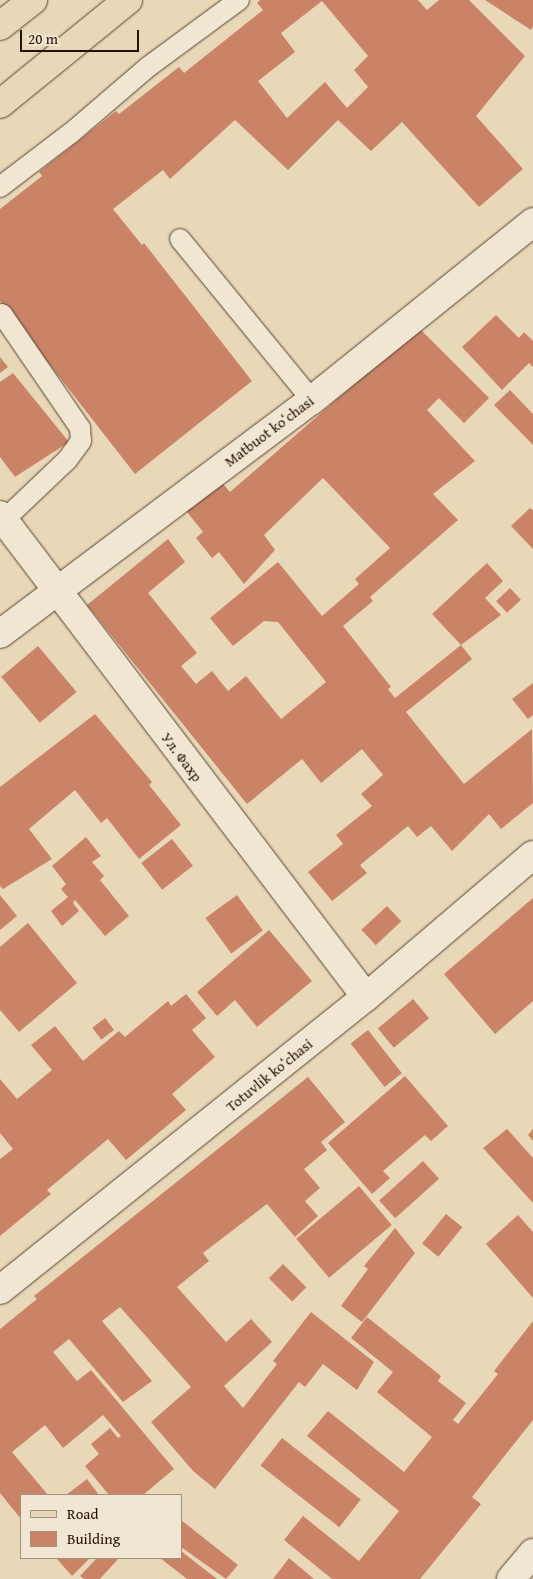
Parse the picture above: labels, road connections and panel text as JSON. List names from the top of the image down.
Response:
{
  "streets": {
    "street": ["Matbuot koʻchasi", "Ул. Фахр", "Totuvlik koʻchasi"]
  },
  "crossings": [
    ["Matbuot koʻchasi", "Ул. Фахр"],
    ["Ул. Фахр", "Totuvlik koʻchasi"]
  ],
  "legend": ["Road", "Building"],
  "scale_bar": "20 m"
}
